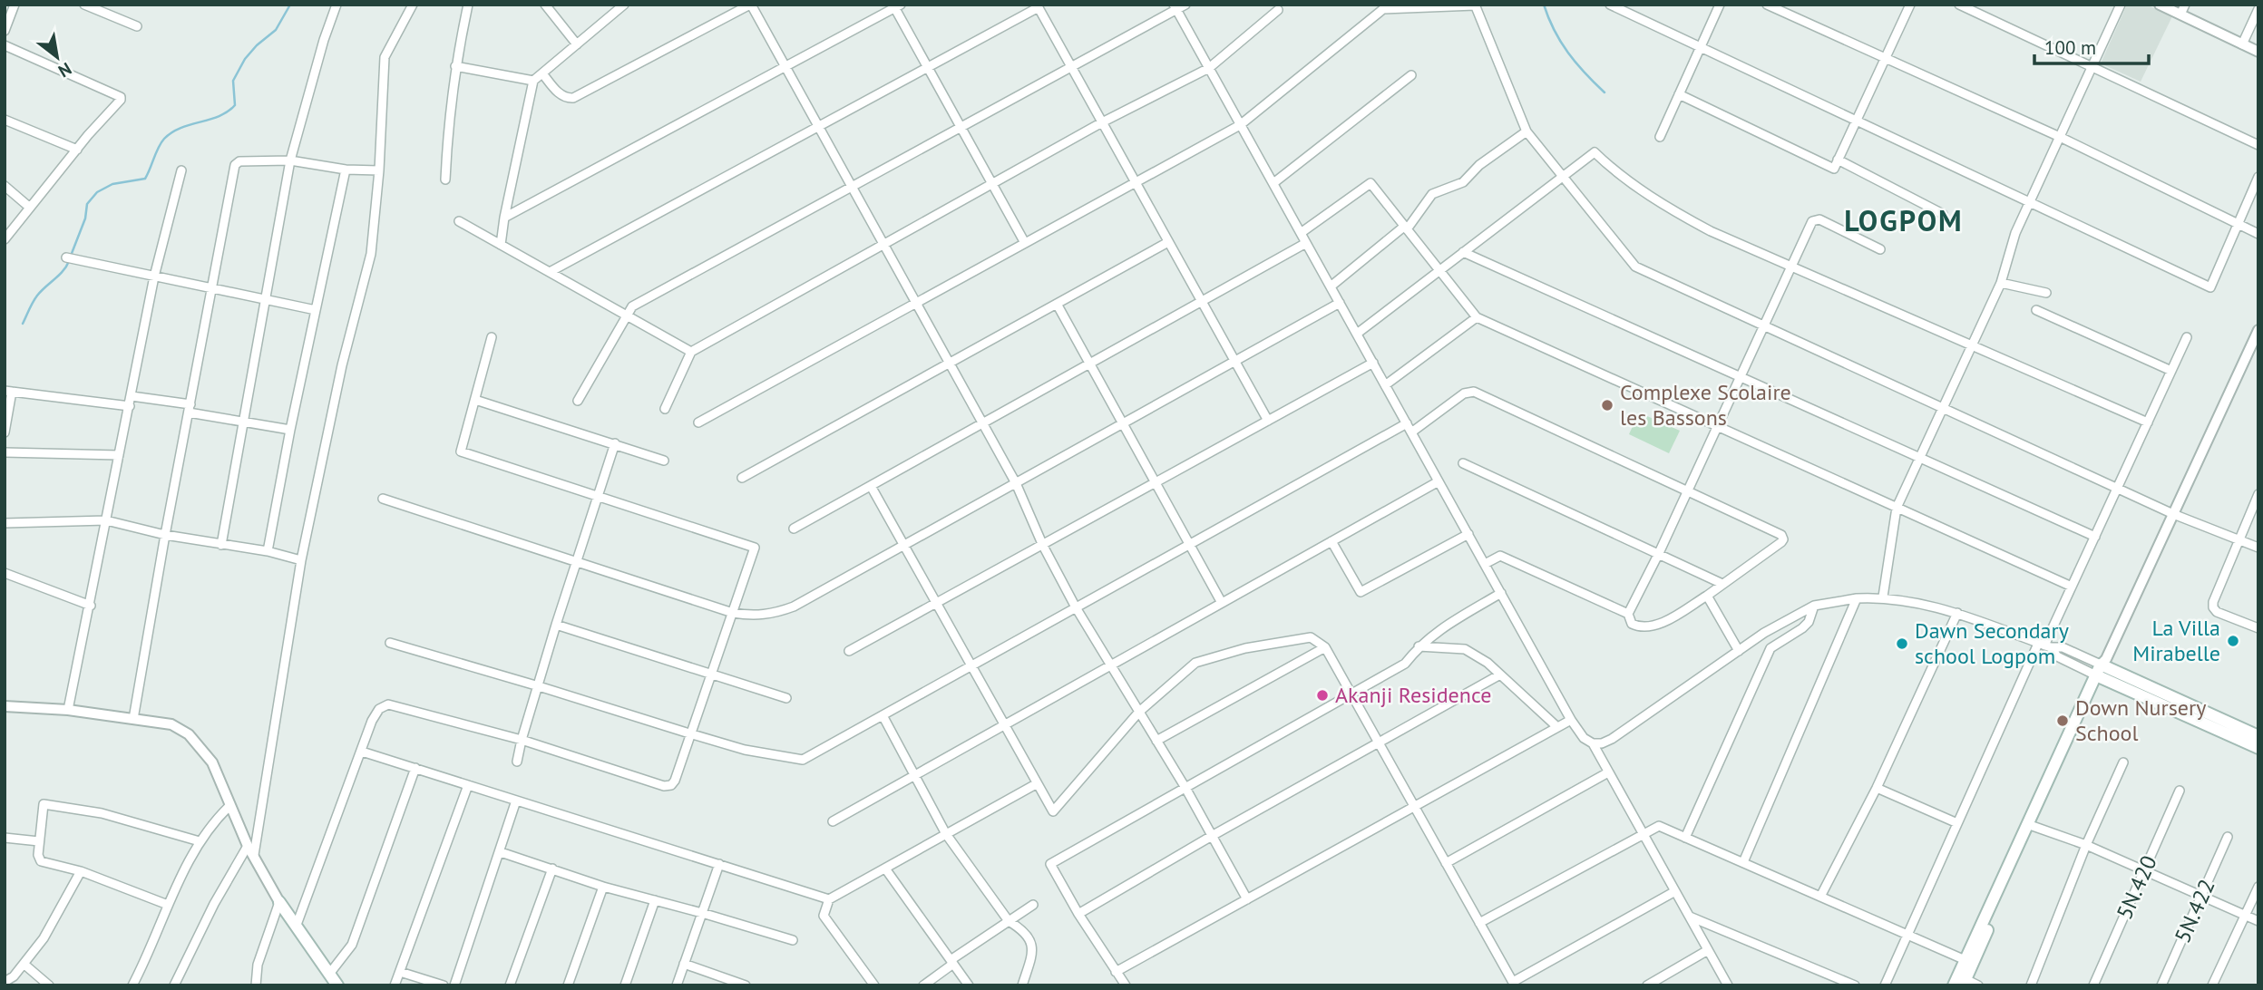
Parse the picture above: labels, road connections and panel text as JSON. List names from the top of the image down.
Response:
{
  "streets": {
    "street": ["5N.420", "5N.422"]
  },
  "districts": ["LOGPOM"],
  "places": [
    "Complexe Scolaire les Bassons",
    "La Villa Mirabelle",
    "Dawn Secondary school Logpom",
    "Akanji Residence",
    "Down Nursery School"
  ],
  "scale_bar": "100 m",
  "north": "bottom right"
}
